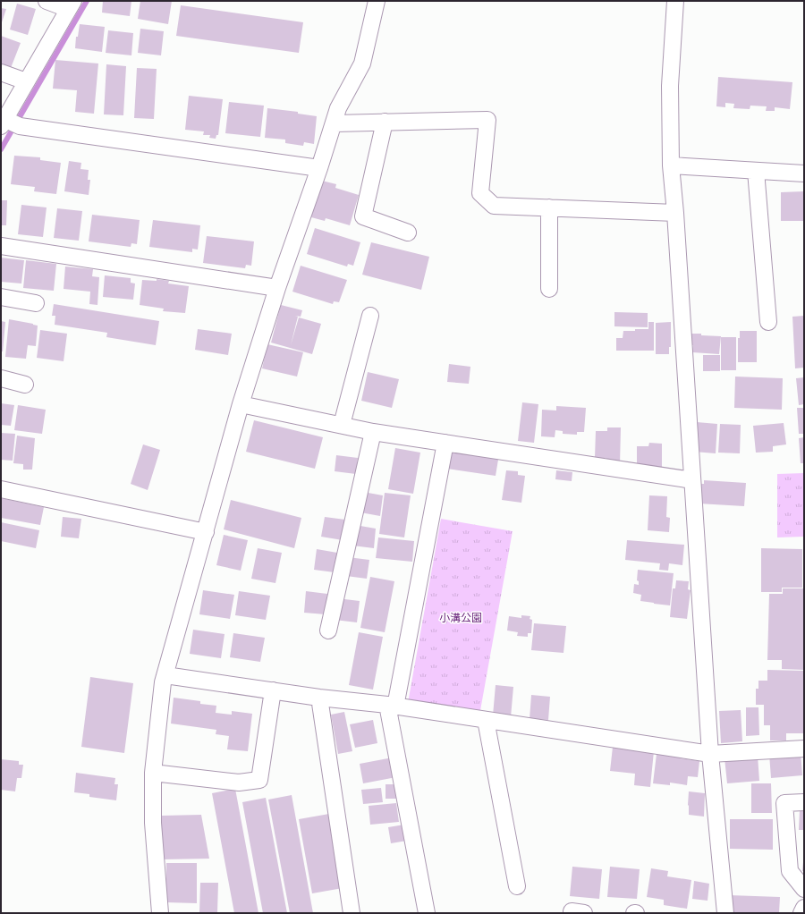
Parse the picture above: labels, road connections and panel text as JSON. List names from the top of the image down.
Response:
{
  "parks": ["小溝公園"]
}
